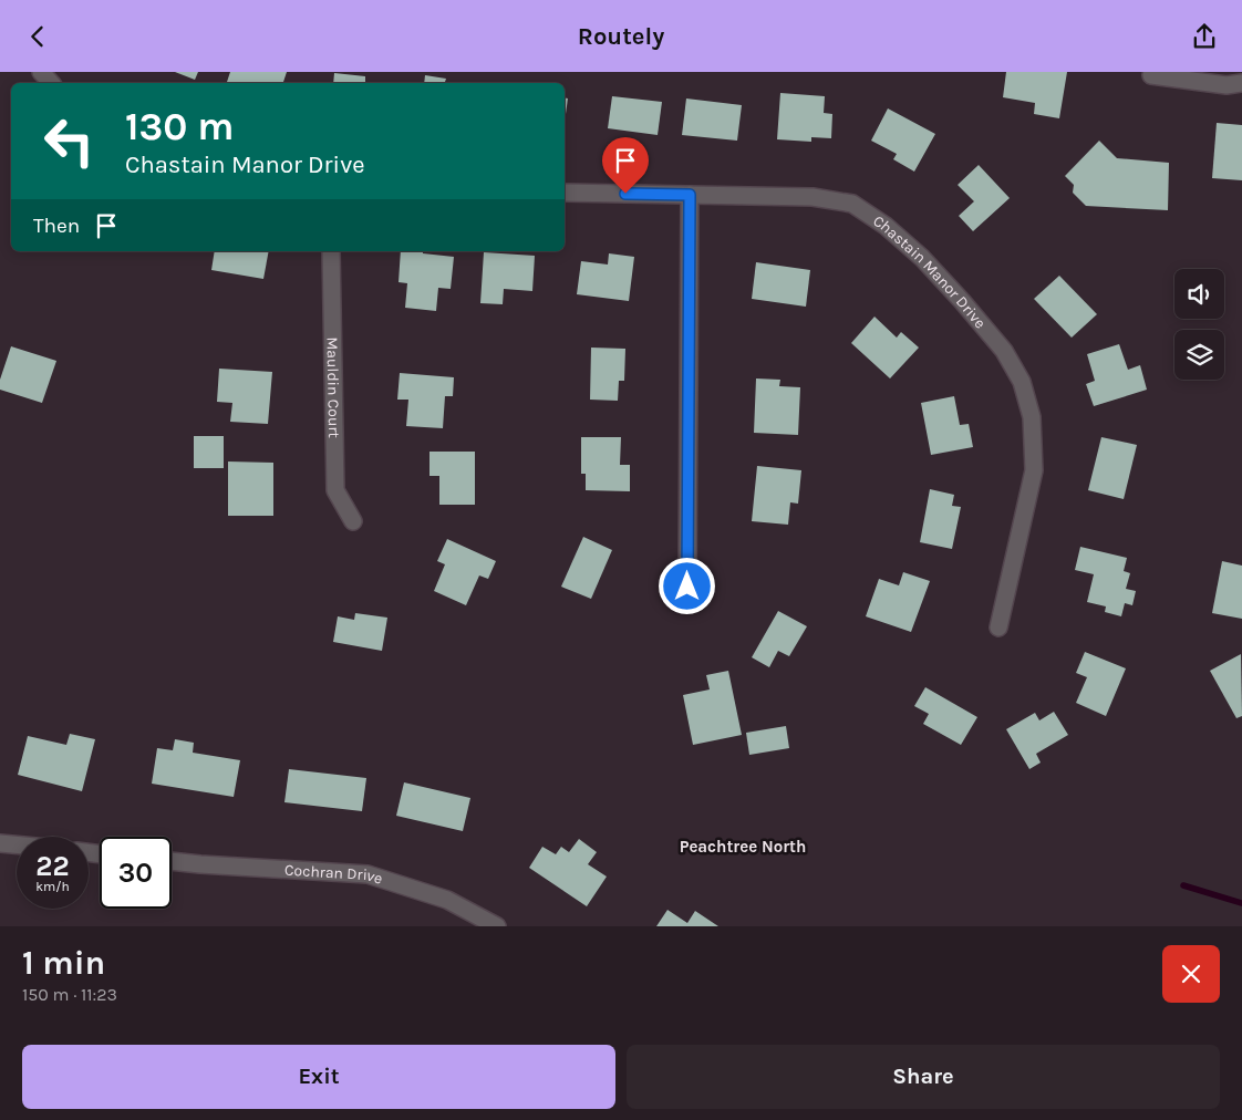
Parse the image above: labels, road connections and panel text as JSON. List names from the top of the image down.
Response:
{
  "streets": {
    "street": ["Chastain Manor Drive", "Mauldin Court", "Cochran Drive"]
  },
  "districts": ["Peachtree North"],
  "page": {
    "header": "Routely",
    "turn": ["130 m", "Chastain Manor Drive"],
    "then": "Then",
    "speed": "22 km/h",
    "limit": "30",
    "heading": ["1 min", "150 m · 11:23"],
    "buttons": ["Exit", "Share"]
  }
}
